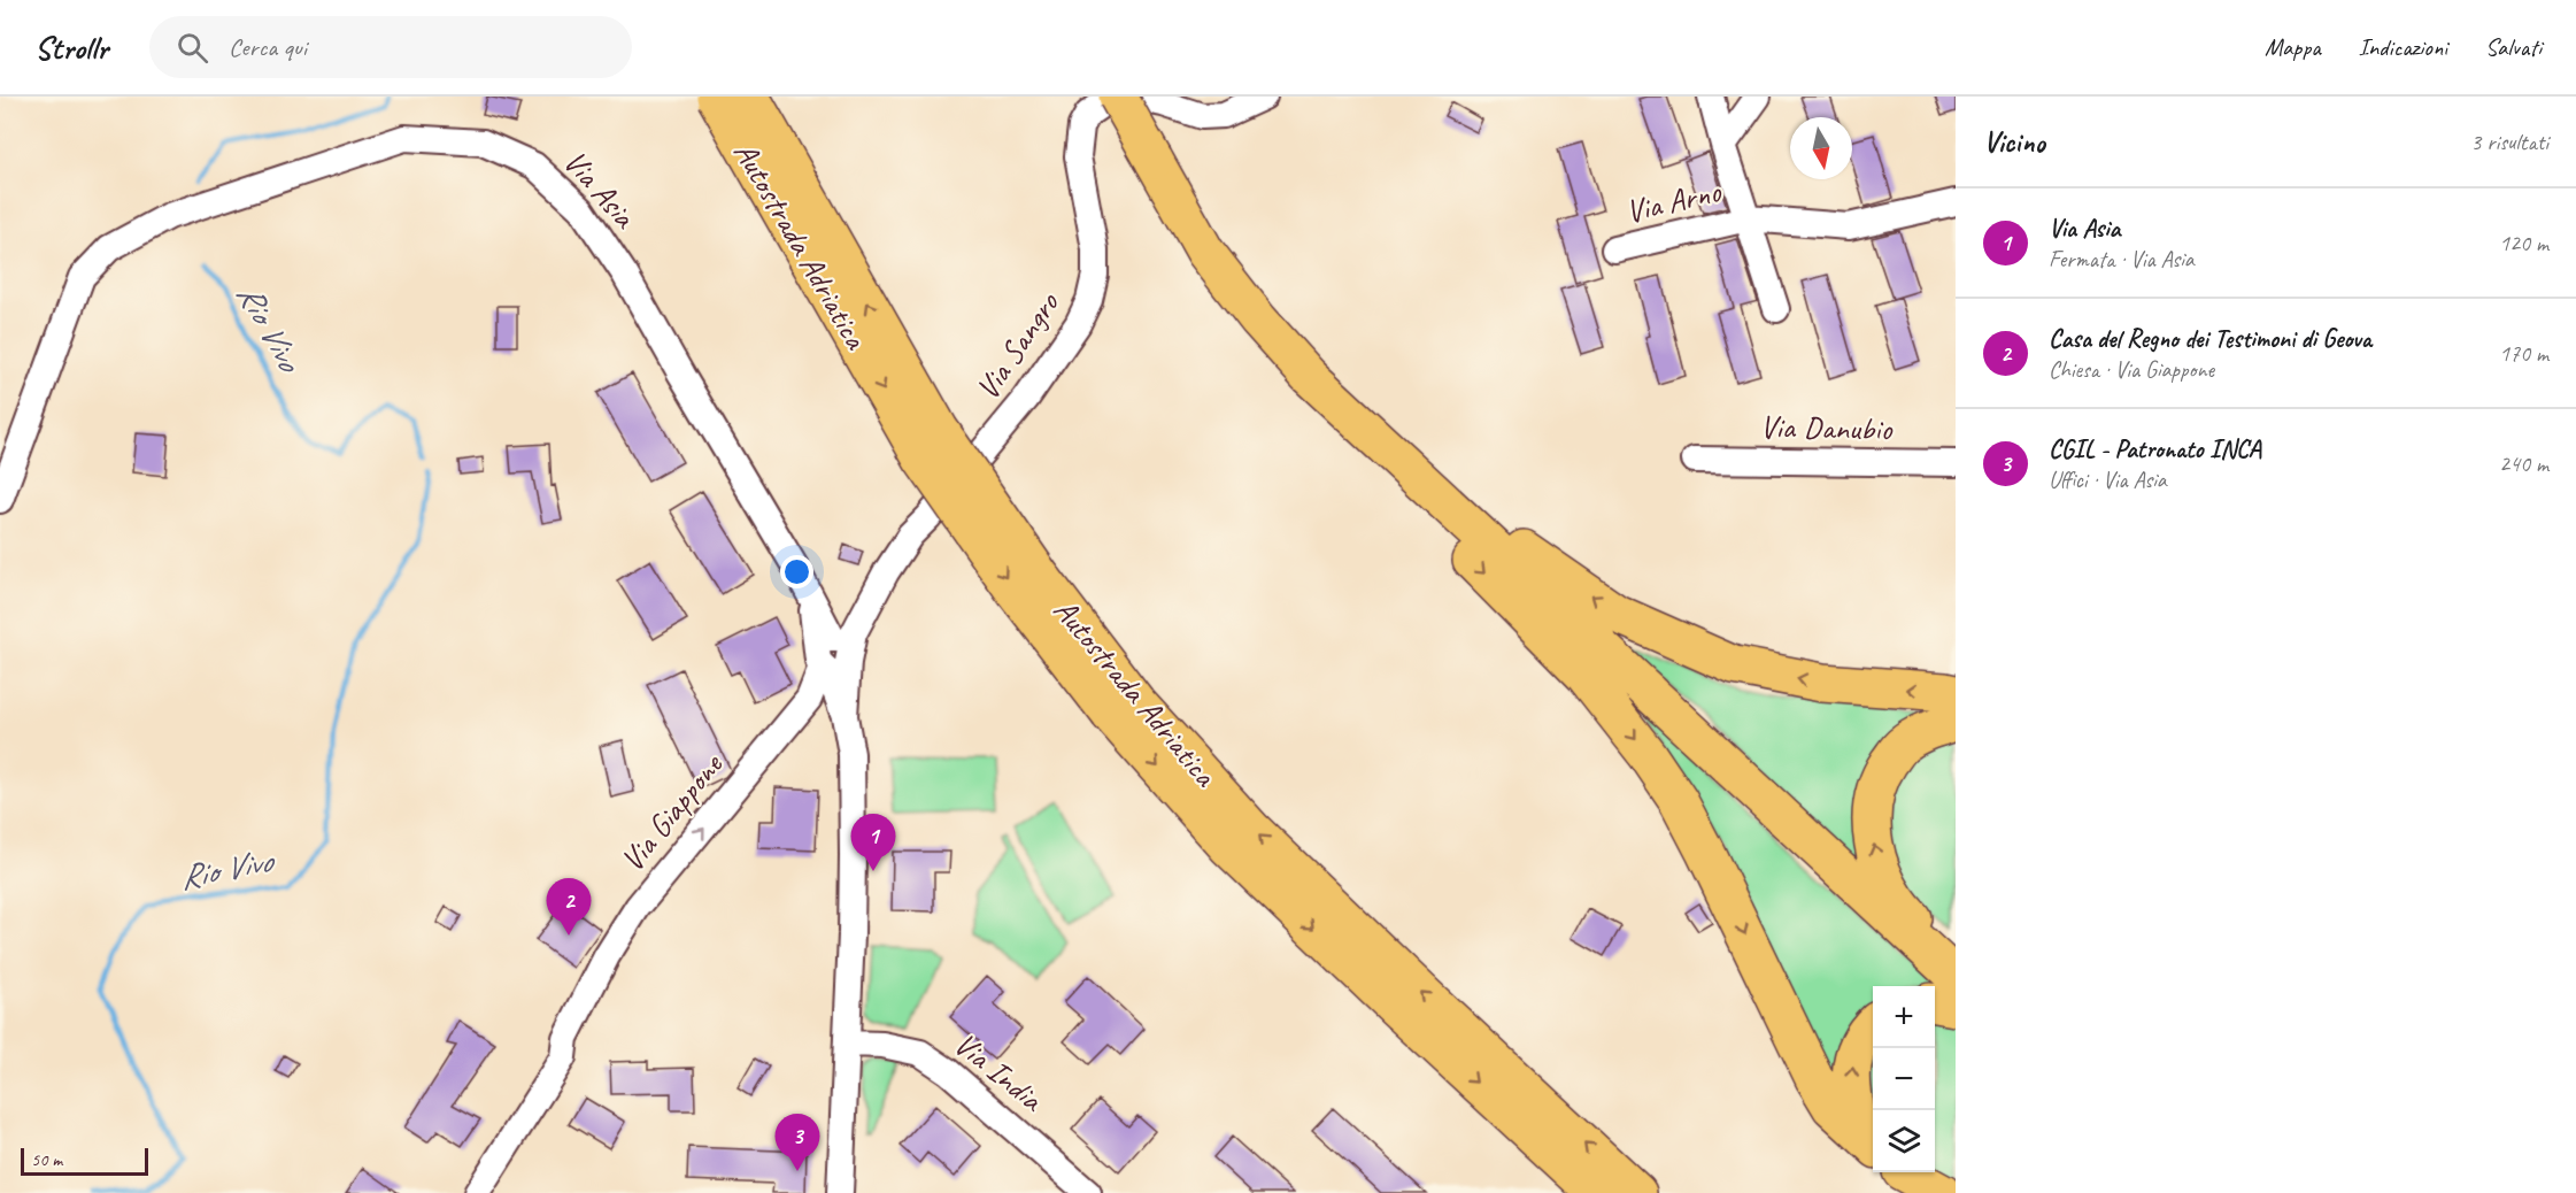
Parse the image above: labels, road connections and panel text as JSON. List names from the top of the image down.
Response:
{
  "streets": {
    "highway": ["Autostrada Adriatica"],
    "street": [
      "Via Asia",
      "Via Arno",
      "Via Sangro",
      "Via Danubio",
      "Via Giappone",
      "Via India"
    ]
  },
  "crossings": [
    ["Via Asia", "Via Sangro"],
    ["Via Asia", "Via Giappone"],
    ["Via Asia", "Via India"],
    ["Via Sangro", "Via Giappone"]
  ],
  "one_way": ["Via Giappone"],
  "water": ["Rio Vivo"],
  "scale_bar": "50 m",
  "north": "bottom",
  "page": {
    "header": "Strollr",
    "search": "Cerca qui",
    "nav": ["Mappa", "Indicazioni", "Salvati"],
    "heading": ["Vicino", "3 risultati"],
    "list": [
      {
        "mark": "1",
        "name": "Via Asia",
        "note": "Fermata · Via Asia",
        "value": "120 m"
      },
      {
        "mark": "2",
        "name": "Casa del Regno dei Testimoni di Geova",
        "note": "Chiesa · Via Giappone",
        "value": "170 m"
      },
      {
        "mark": "3",
        "name": "CGIL - Patronato INCA",
        "note": "Uffici · Via Asia",
        "value": "240 m"
      }
    ],
    "pins": ["1", "2", "3"],
    "map_buttons": ["+", "−"],
    "scale": "50 m"
  }
}
